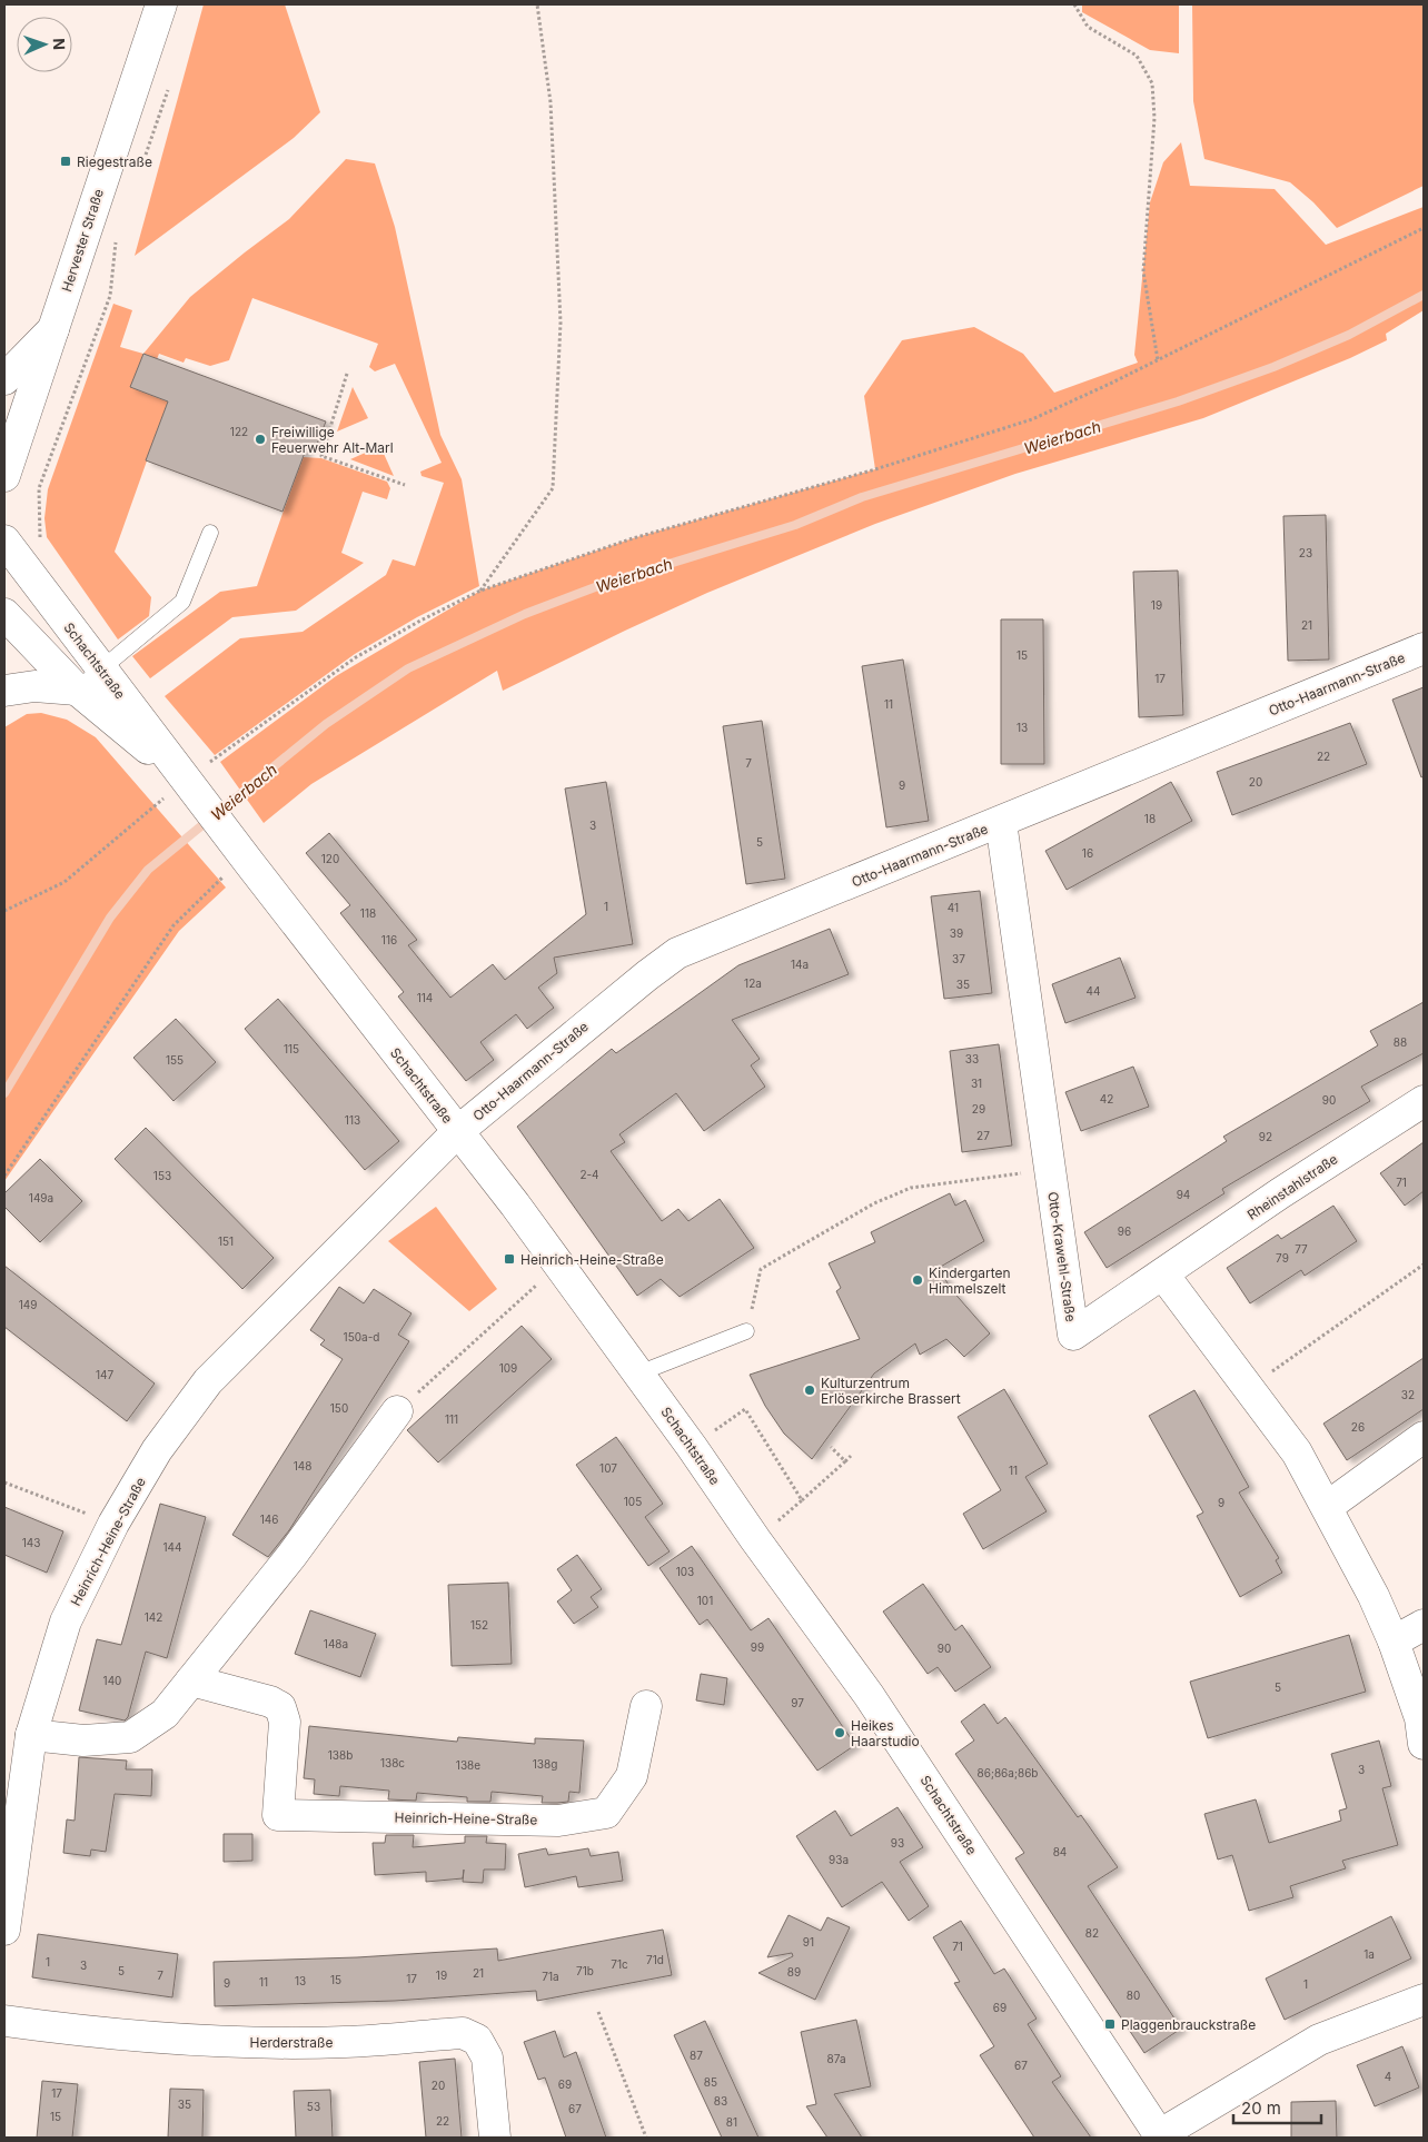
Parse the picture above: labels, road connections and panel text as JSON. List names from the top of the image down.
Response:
{
  "streets": {
    "street": [
      "Hervester Straße",
      "Schachtstraße",
      "Otto-Haarmann-Straße",
      "Rheinstahlstraße",
      "Otto-Krawehl-Straße",
      "Heinrich-Heine-Straße",
      "Herderstraße"
    ]
  },
  "crossings": [
    ["Schachtstraße", "Otto-Haarmann-Straße"],
    ["Schachtstraße", "Heinrich-Heine-Straße"],
    ["Otto-Haarmann-Straße", "Otto-Krawehl-Straße"],
    ["Otto-Haarmann-Straße", "Heinrich-Heine-Straße"],
    ["Rheinstahlstraße", "Otto-Krawehl-Straße"]
  ],
  "water": ["Weierbach"],
  "places": {
    "transit": ["Riegestraße", "Heinrich-Heine-Straße", "Plaggenbrauckstraße"],
    "other": [
      "Freiwillige Feuerwehr Alt-Marl",
      "Kindergarten Himmelszelt",
      "Kulturzentrum Erlöserkirche Brassert",
      "Heikes Haarstudio"
    ]
  },
  "house_numbers": [
    "122",
    "23",
    "19",
    "21",
    "15",
    "17",
    "11",
    "13",
    "22",
    "7",
    "20",
    "9",
    "18",
    "3",
    "5",
    "16",
    "120",
    "1",
    "41",
    "118",
    "39",
    "116",
    "37",
    "14a",
    "12a",
    "35",
    "44",
    "114",
    "88",
    "115",
    "33",
    "155",
    "31",
    "42",
    "90",
    "29",
    "113",
    "27",
    "92",
    "2-4",
    "153",
    "71",
    "94",
    "149a",
    "96",
    "151",
    "77",
    "79",
    "149",
    "150a-d",
    "109",
    "147",
    "32",
    "150",
    "111",
    "26",
    "148",
    "107",
    "11",
    "105",
    "9",
    "146",
    "143",
    "144",
    "103",
    "101",
    "142",
    "152",
    "148a",
    "99",
    "90",
    "140",
    "5",
    "97",
    "138b",
    "138c",
    "138g",
    "138e",
    "3",
    "86;86a;86b",
    "93",
    "84",
    "93a",
    "82",
    "91",
    "71",
    "1a",
    "71d",
    "1",
    "71c",
    "3",
    "5",
    "71b",
    "89",
    "21",
    "7",
    "19",
    "71a",
    "17",
    "15",
    "13",
    "11",
    "9",
    "1",
    "80",
    "69",
    "87",
    "87a",
    "67",
    "4",
    "85",
    "69",
    "20",
    "17",
    "83",
    "35",
    "53",
    "67",
    "15",
    "22",
    "81"
  ],
  "scale_bar": "20 m",
  "north": "right"
}
